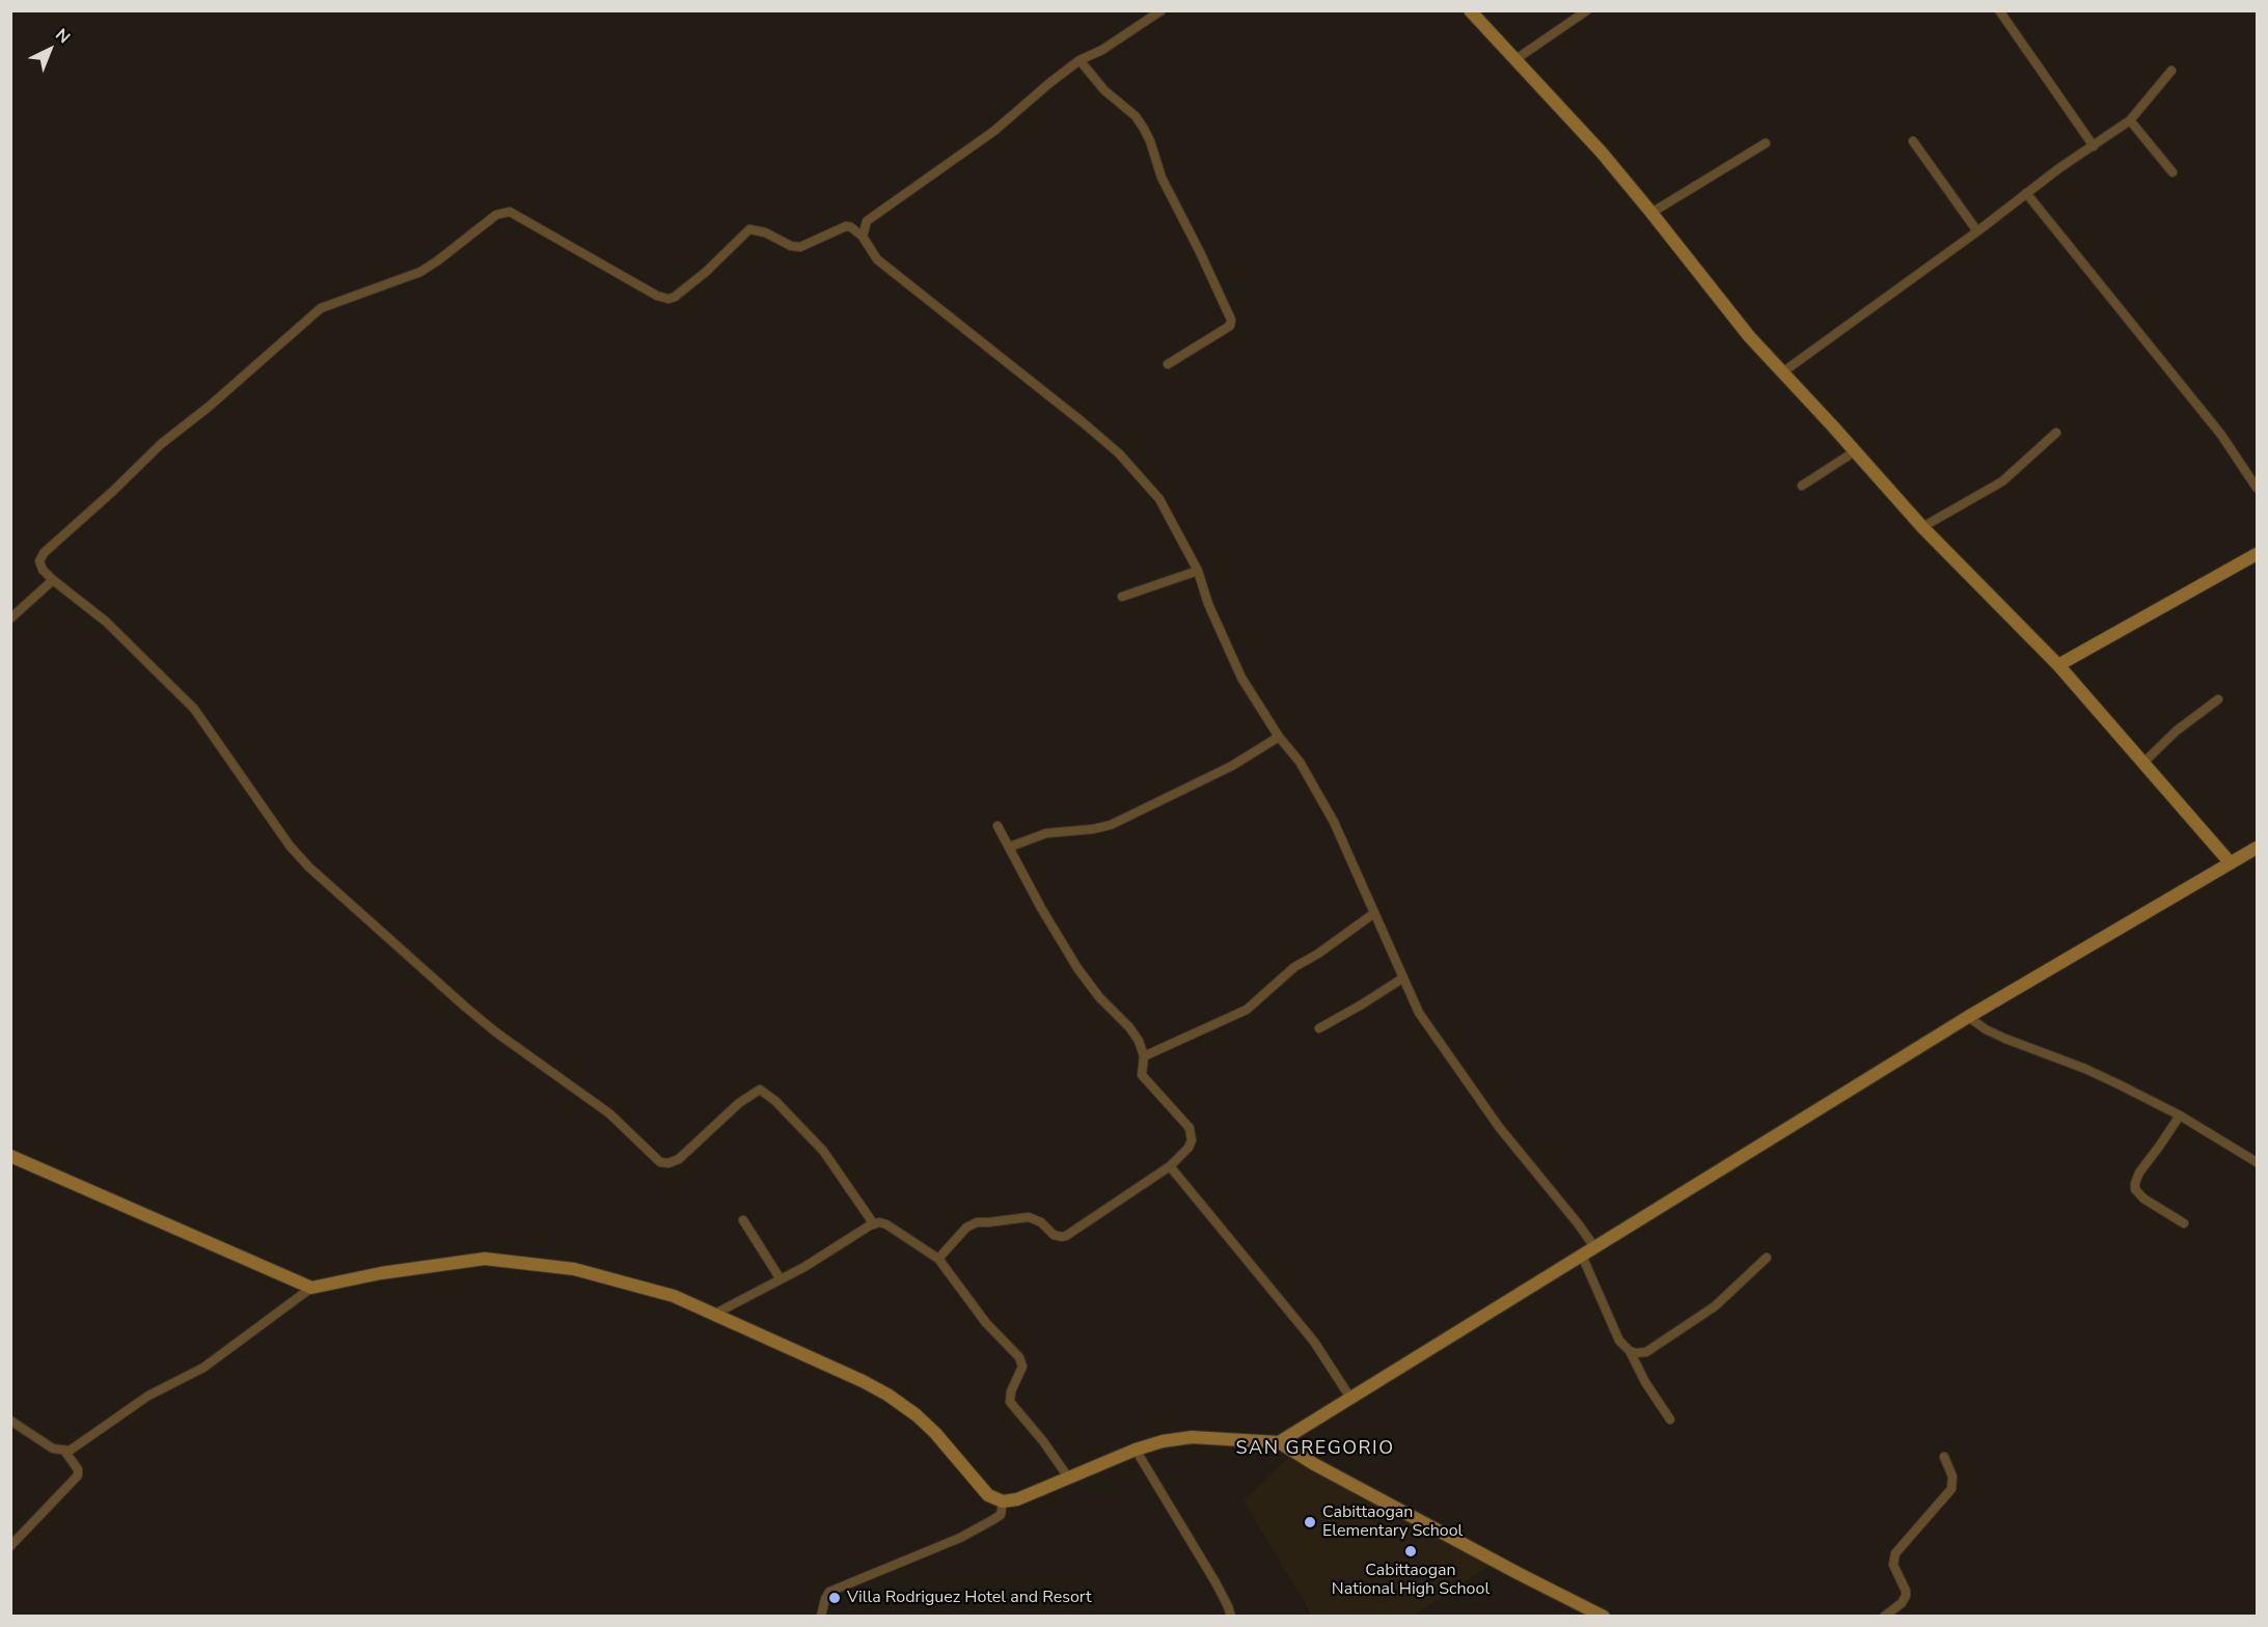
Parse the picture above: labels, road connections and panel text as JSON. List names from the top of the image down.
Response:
{
  "districts": ["SAN GREGORIO"],
  "places": ["Cabittaogan Elementary School", "Cabittaogan National High School", "Villa Rodriguez Hotel and Resort"],
  "north": "top right"
}
